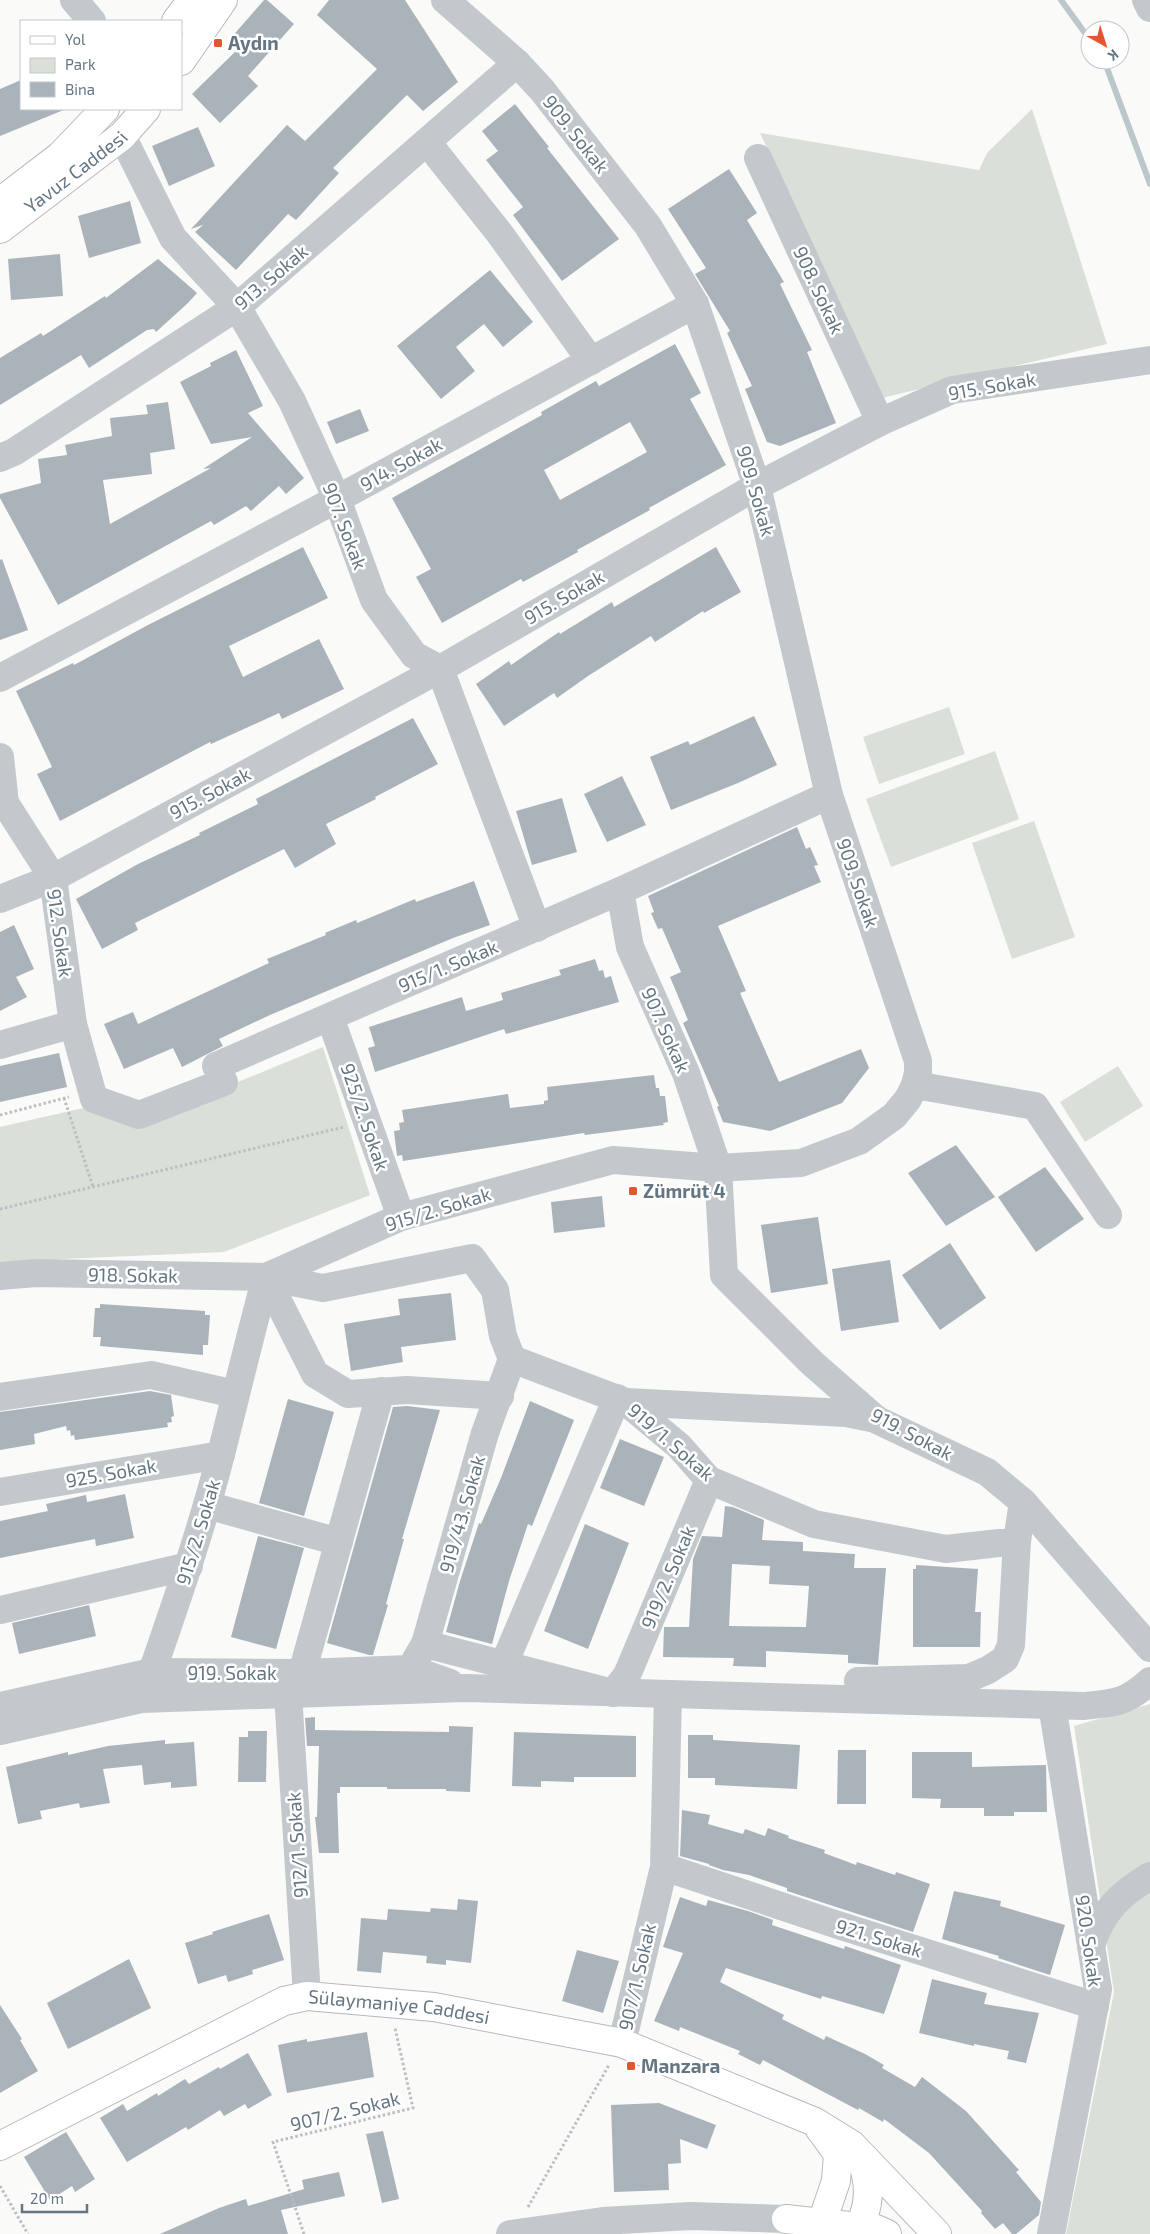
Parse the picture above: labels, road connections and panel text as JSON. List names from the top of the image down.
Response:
{
  "streets": {
    "main road": ["Yavuz Caddesi", "Sülaymaniye Caddesi"],
    "street": [
      "909. Sokak",
      "913. Sokak",
      "908. Sokak",
      "915. Sokak",
      "914. Sokak",
      "907. Sokak",
      "912. Sokak",
      "915/1. Sokak",
      "925/2. Sokak",
      "915/2. Sokak",
      "918. Sokak",
      "919. Sokak",
      "919/1. Sokak",
      "925. Sokak",
      "919/43. Sokak",
      "919/2. Sokak",
      "912/1. Sokak",
      "921. Sokak",
      "920. Sokak",
      "907/1. Sokak"
    ],
    "path": ["907/2. Sokak"]
  },
  "crossings": [
    ["909. Sokak", "913. Sokak"],
    ["909. Sokak", "915. Sokak"],
    ["909. Sokak", "914. Sokak"],
    ["909. Sokak", "915/1. Sokak"],
    ["909. Sokak", "915/2. Sokak"],
    ["Yavuz Caddesi", "907. Sokak"],
    ["913. Sokak", "907. Sokak"],
    ["908. Sokak", "915. Sokak"],
    ["915. Sokak", "907. Sokak"],
    ["915. Sokak", "912. Sokak"],
    ["914. Sokak", "907. Sokak"],
    ["907. Sokak", "915/1. Sokak"],
    ["907. Sokak", "915/2. Sokak"],
    ["907. Sokak", "919. Sokak"],
    ["912. Sokak", "915/1. Sokak"],
    ["915/1. Sokak", "925/2. Sokak"],
    ["925/2. Sokak", "915/2. Sokak"],
    ["915/2. Sokak", "918. Sokak"],
    ["915/2. Sokak", "919. Sokak"],
    ["915/2. Sokak", "925. Sokak"],
    ["919. Sokak", "919/43. Sokak"],
    ["919. Sokak", "919/2. Sokak"],
    ["919. Sokak", "912/1. Sokak"],
    ["919. Sokak", "920. Sokak"],
    ["919. Sokak", "907/1. Sokak"],
    ["919/1. Sokak", "919/43. Sokak"],
    ["919/1. Sokak", "919/2. Sokak"],
    ["912/1. Sokak", "Sülaymaniye Caddesi"],
    ["921. Sokak", "920. Sokak"],
    ["921. Sokak", "907/1. Sokak"],
    ["907/1. Sokak", "Sülaymaniye Caddesi"],
    ["Sülaymaniye Caddesi", "907/2. Sokak"]
  ],
  "places": {
    "transit": ["Aydın", "Zümrüt 4", "Manzara"]
  },
  "legend": ["Yol", "Park", "Bina"],
  "scale_bar": "20 m",
  "north": "bottom right"
}
